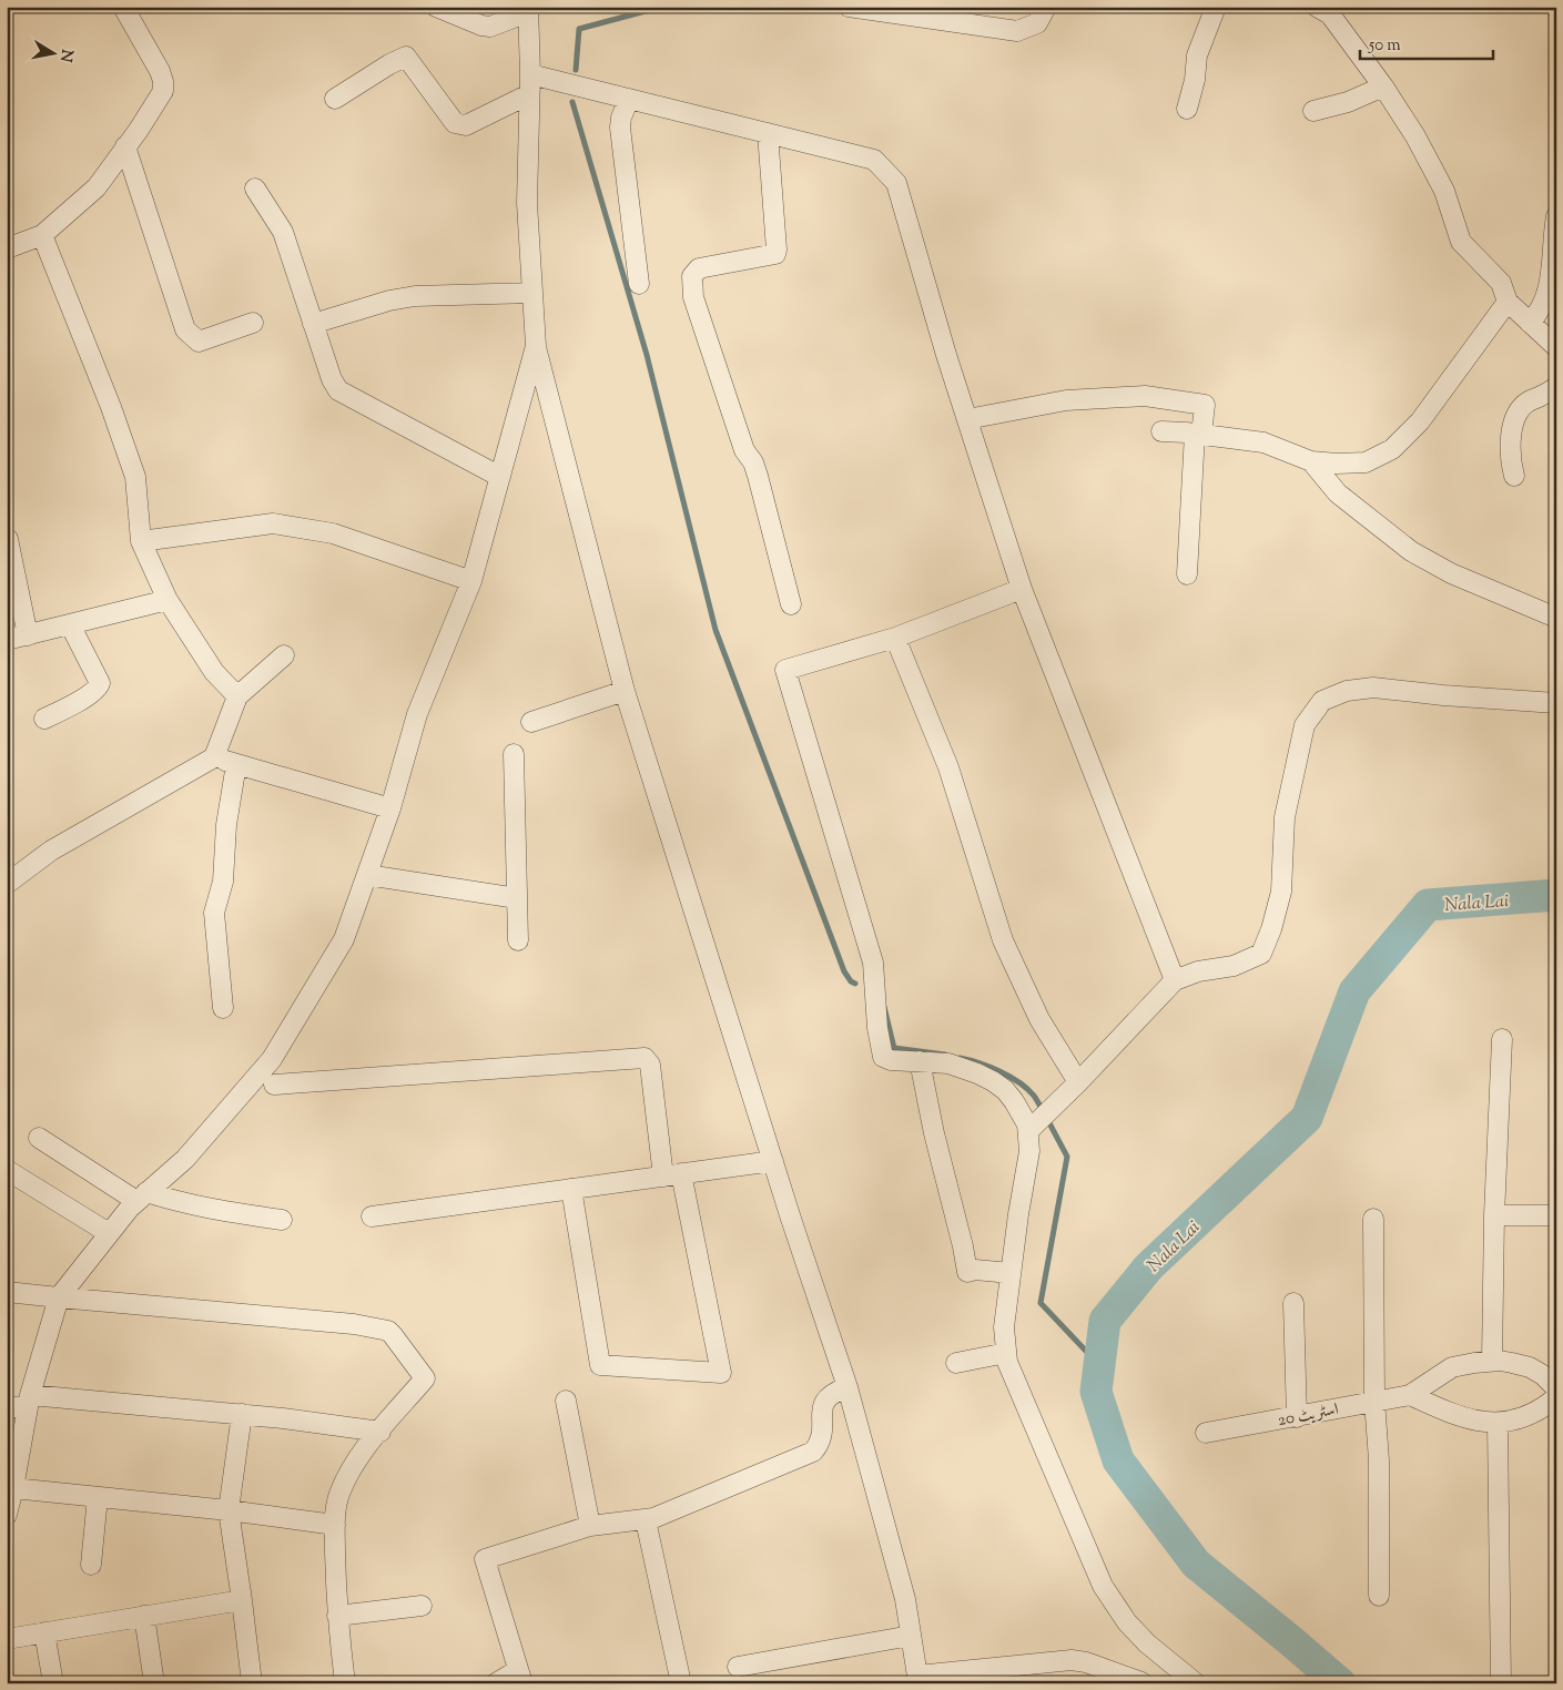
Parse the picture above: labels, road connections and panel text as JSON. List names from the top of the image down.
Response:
{
  "streets": {
    "street": ["اسٹریٹ 20"]
  },
  "water": ["Nala Lai"],
  "scale_bar": "50 m",
  "north": "right"
}
